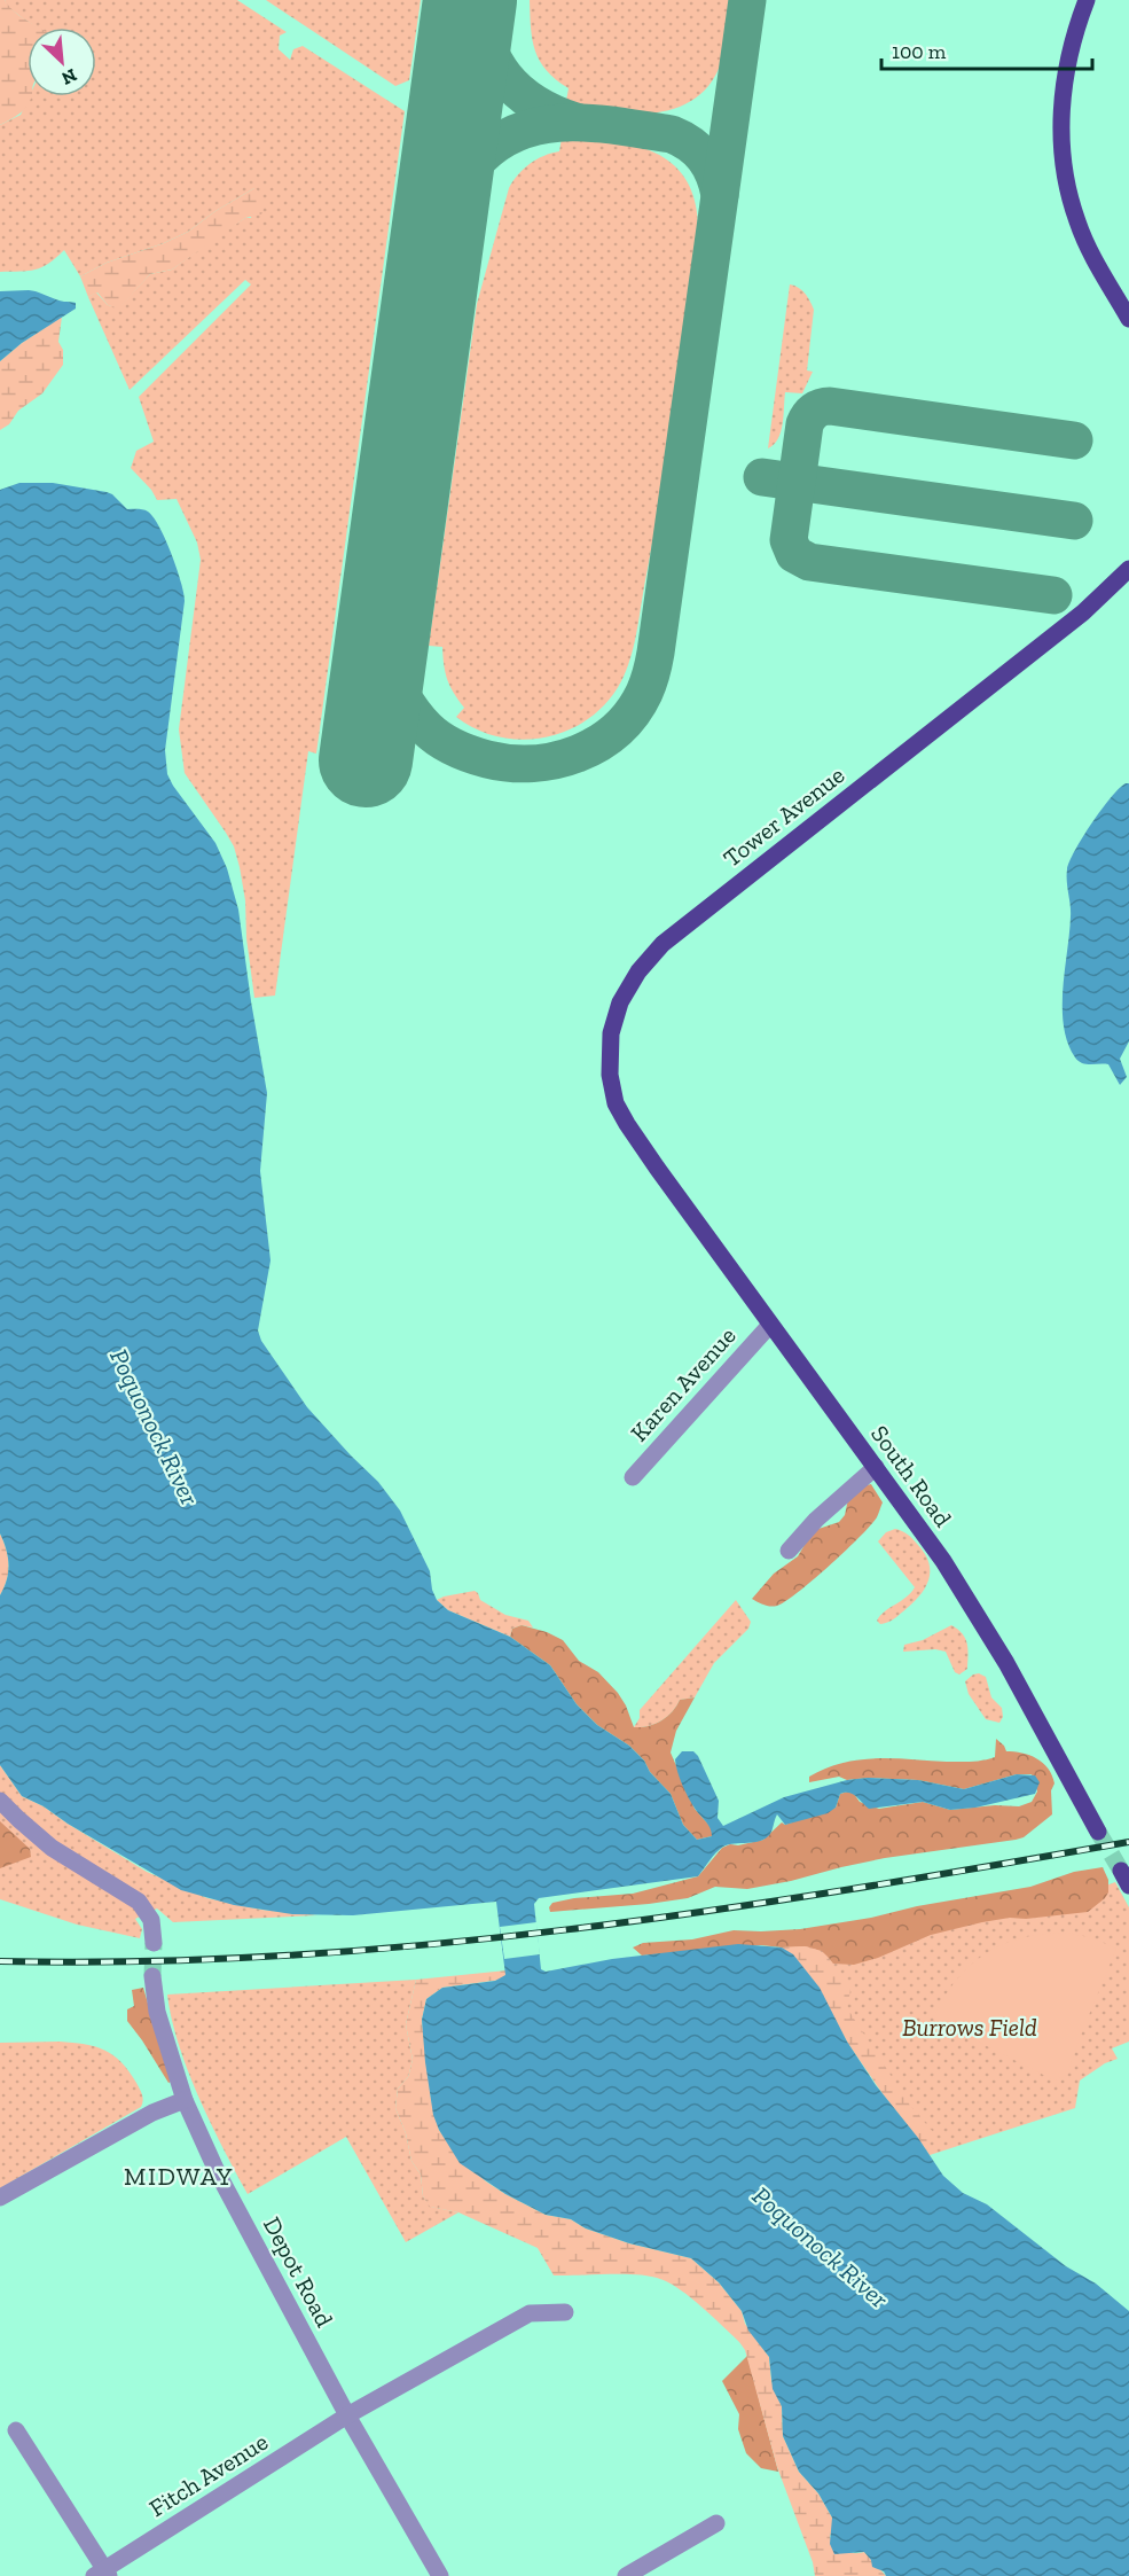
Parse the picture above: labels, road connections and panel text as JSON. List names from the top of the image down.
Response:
{
  "streets": {
    "main road": ["Tower Avenue", "South Road"],
    "street": ["Karen Avenue", "Depot Road", "Fitch Avenue"]
  },
  "crossings": [
    ["Tower Avenue", "South Road"],
    ["Karen Avenue", "South Road"],
    ["Depot Road", "Fitch Avenue"]
  ],
  "districts": ["MIDWAY"],
  "water": ["Poquonock River"],
  "parks": ["Burrows Field"],
  "scale_bar": "100 m",
  "north": "bottom right"
}
